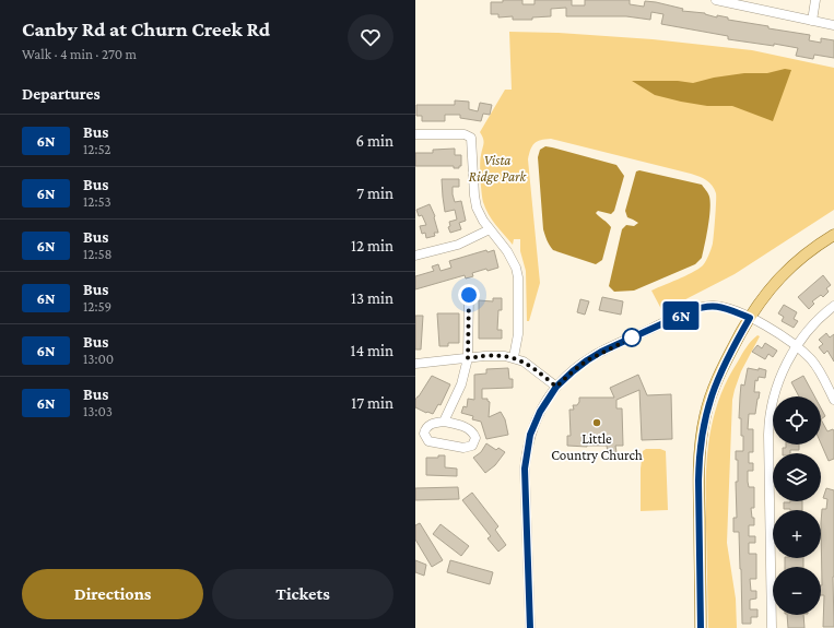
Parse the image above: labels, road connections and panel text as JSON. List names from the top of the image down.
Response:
{
  "parks": ["Vista Ridge Park"],
  "places": ["Little Country Church"],
  "lines": ["bus line 6N"],
  "page": {
    "heading": [
      ["Canby Rd at Churn Creek Rd", "Walk · 4 min · 270 m"],
      "Departures"
    ],
    "on_map": "6N",
    "list": [
      {
        "mark": "6N",
        "name": "Bus",
        "note": "12:52",
        "value": "6 min"
      },
      {
        "mark": "6N",
        "name": "Bus",
        "note": "12:53",
        "value": "7 min"
      },
      {
        "mark": "6N",
        "name": "Bus",
        "note": "12:58",
        "value": "12 min"
      },
      {
        "mark": "6N",
        "name": "Bus",
        "note": "12:59",
        "value": "13 min"
      },
      {
        "mark": "6N",
        "name": "Bus",
        "note": "13:00",
        "value": "14 min"
      },
      {
        "mark": "6N",
        "name": "Bus",
        "note": "13:03",
        "value": "17 min"
      }
    ],
    "map_buttons": ["+", "−"],
    "buttons": ["Directions", "Tickets"]
  }
}
